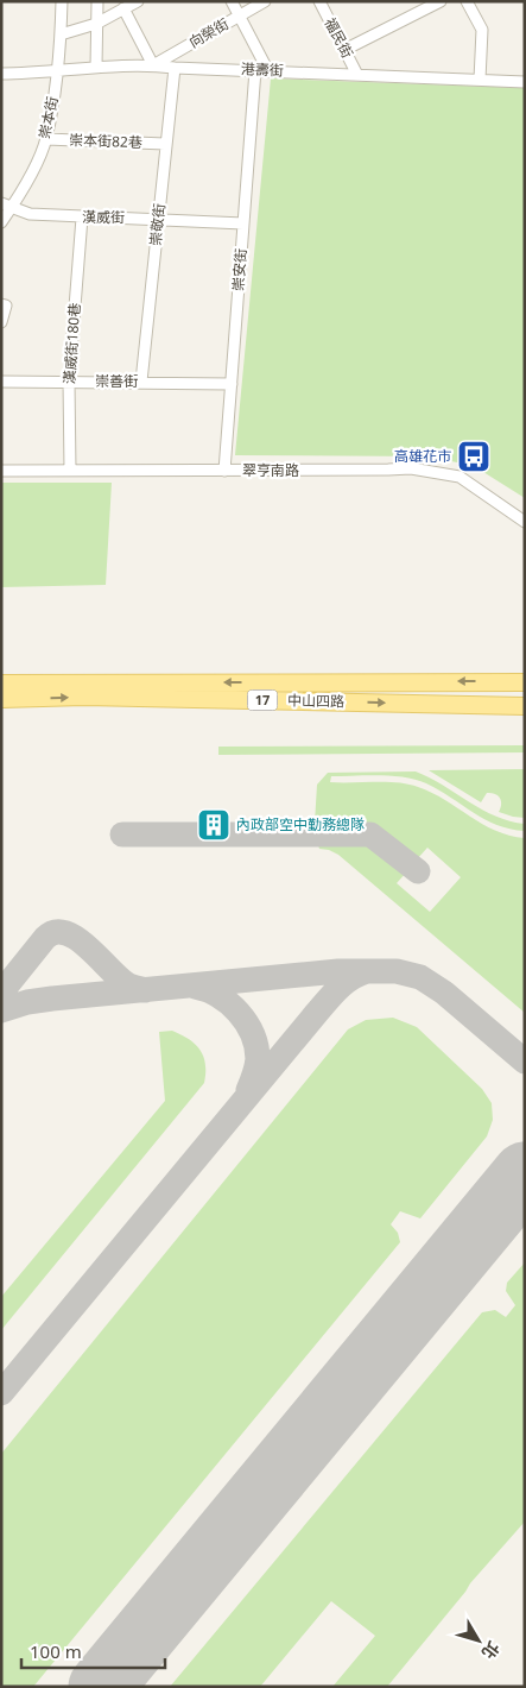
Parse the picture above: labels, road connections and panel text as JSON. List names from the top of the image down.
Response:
{
  "streets": {
    "main road": ["17", "中山四路"],
    "street": [
      "向榮街",
      "福民街",
      "港壽街",
      "崇本街",
      "崇本街82巷",
      "漢威街",
      "崇敬街",
      "崇安街",
      "漢威街180巷",
      "崇善街",
      "翠亨南路"
    ]
  },
  "crossings": [
    ["向榮街", "港壽街"],
    ["福民街", "港壽街"],
    ["港壽街", "崇本街"],
    ["港壽街", "崇敬街"],
    ["港壽街", "崇安街"],
    ["崇本街", "崇本街82巷"],
    ["崇本街", "漢威街"],
    ["崇本街82巷", "崇敬街"],
    ["漢威街", "崇敬街"],
    ["漢威街", "崇安街"],
    ["漢威街", "漢威街180巷"],
    ["崇敬街", "崇善街"],
    ["崇安街", "崇善街"],
    ["崇安街", "翠亨南路"],
    ["漢威街180巷", "崇善街"],
    ["漢威街180巷", "翠亨南路"]
  ],
  "places": {
    "bus stop": ["高雄花市"],
    "building": ["內政部空中勤務總隊"]
  },
  "scale_bar": "100 m",
  "north": "bottom right"
}
